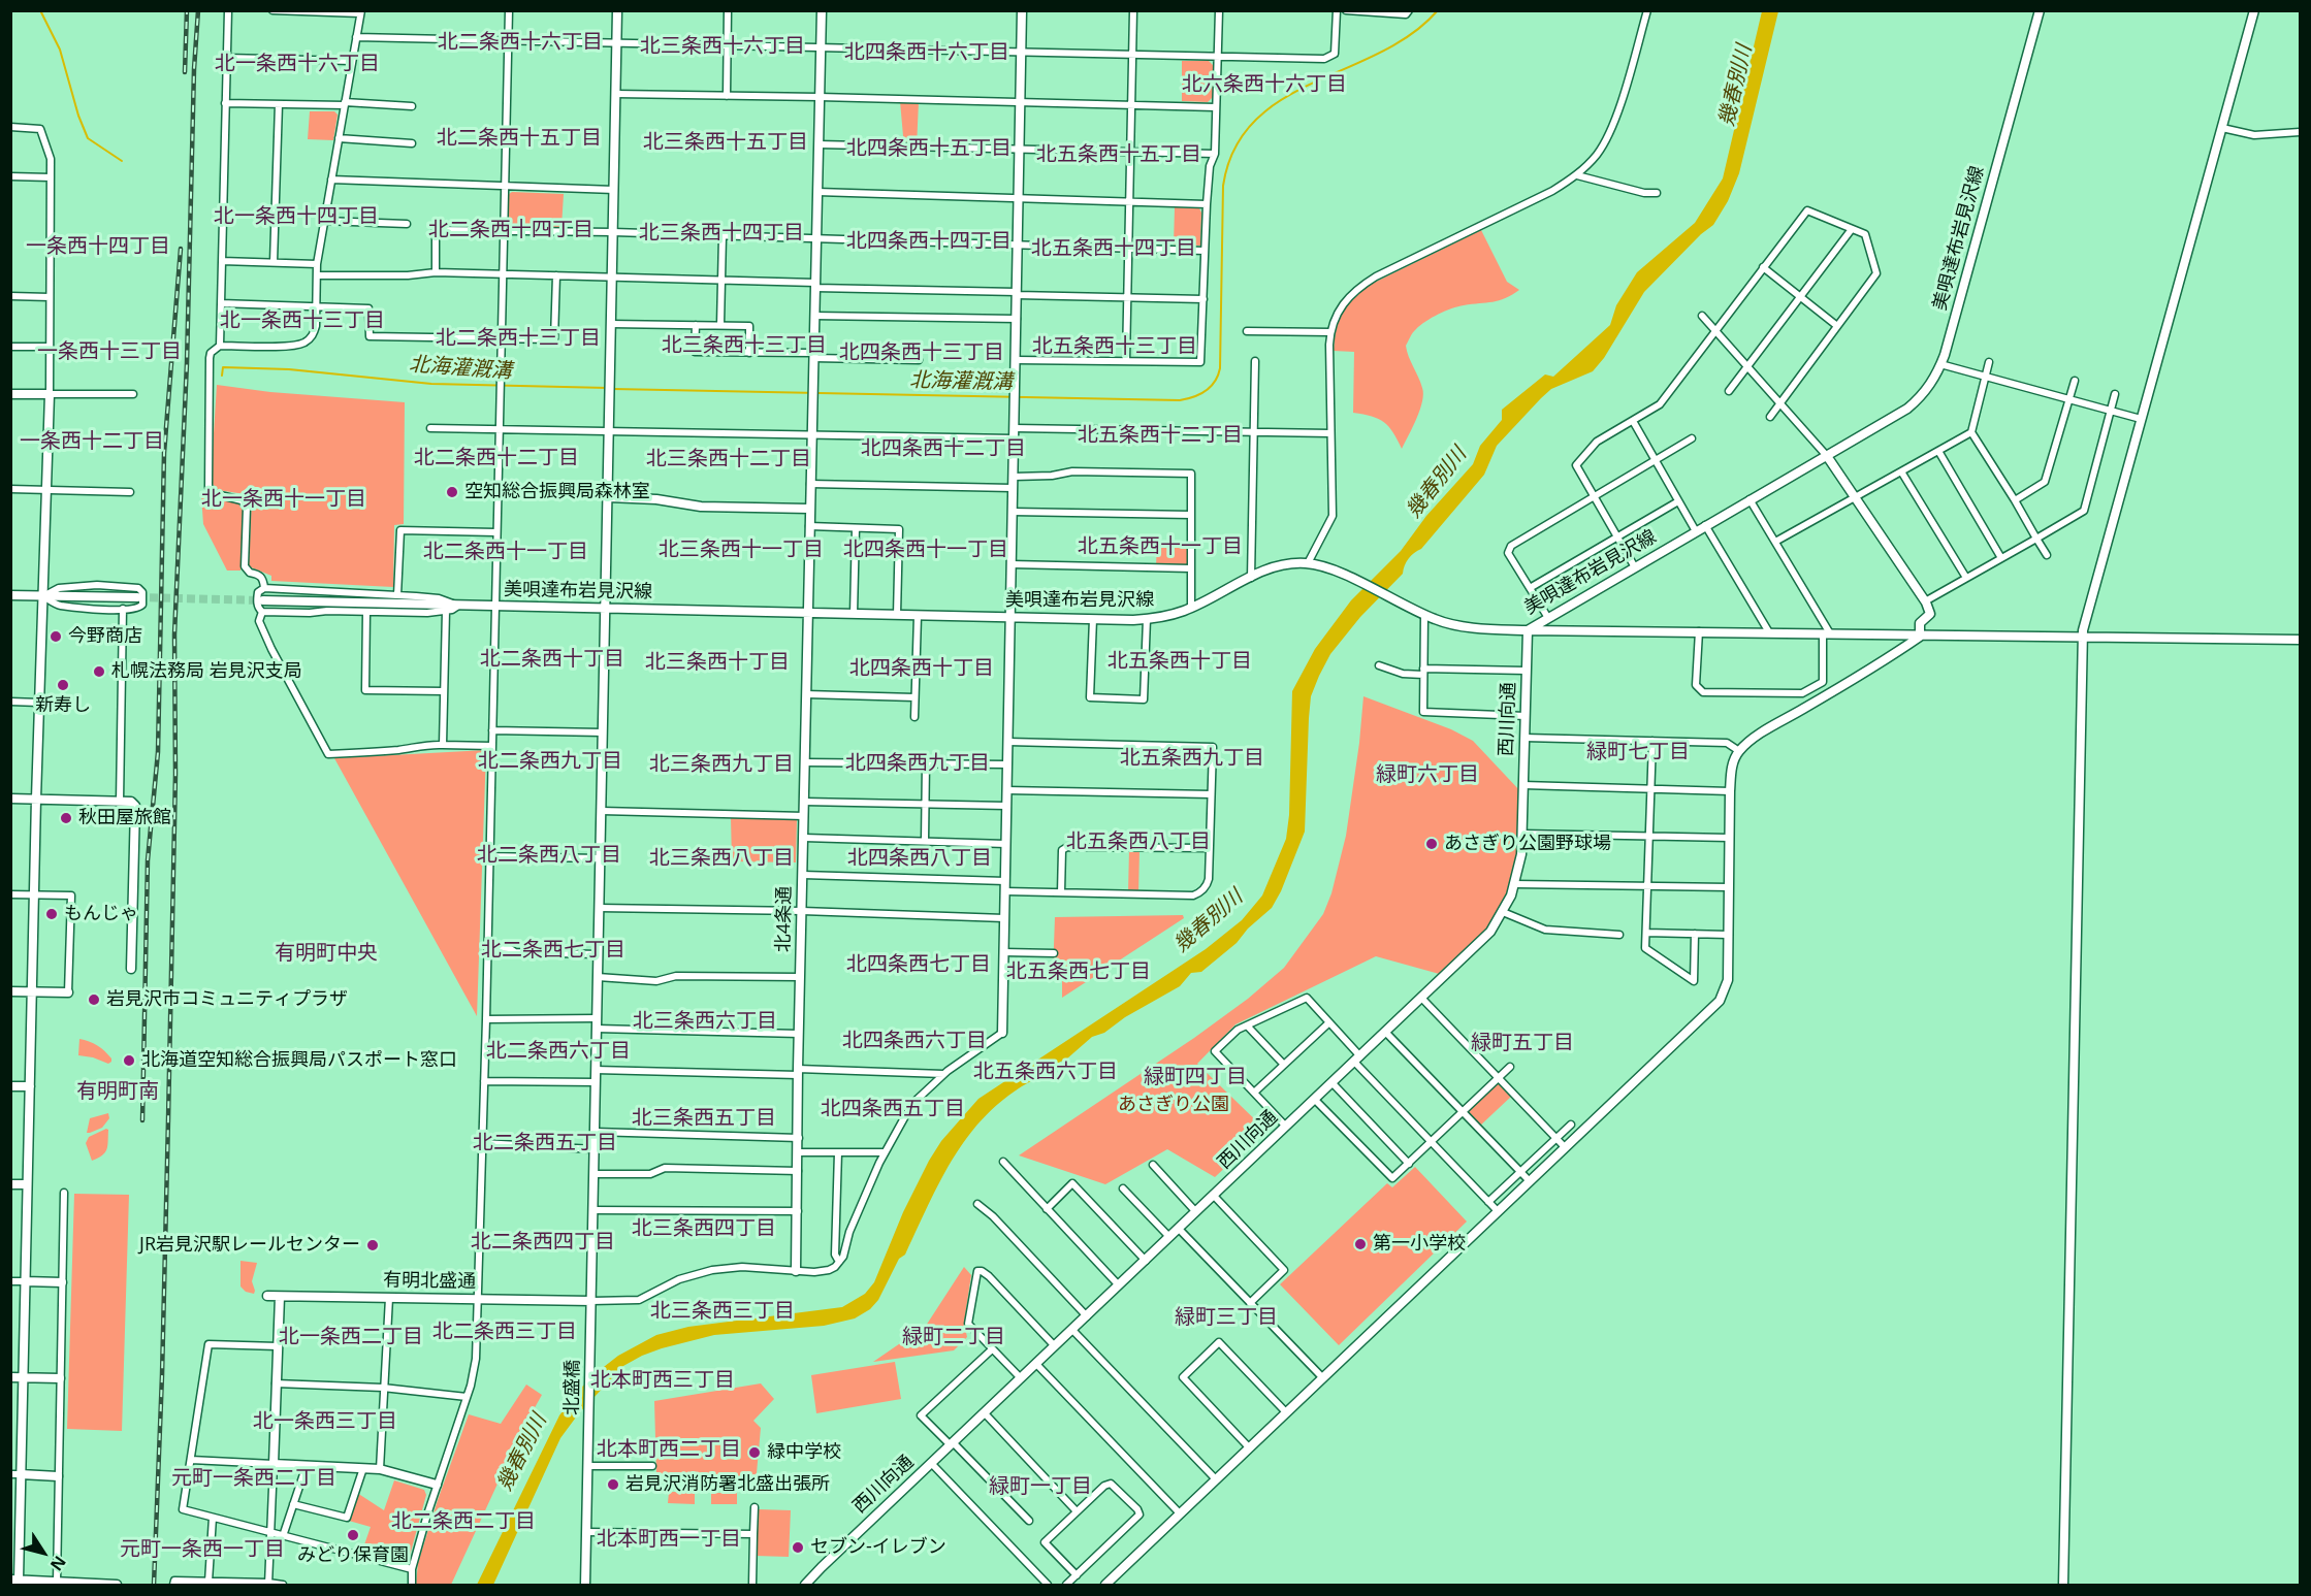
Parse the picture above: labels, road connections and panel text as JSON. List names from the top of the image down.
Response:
{
  "streets": {
    "street": [
      "美唄達布岩見沢線",
      "西川向通",
      "北4条通",
      "有明北盛通",
      "北盛橋"
    ]
  },
  "crossings": [
    ["美唄達布岩見沢線", "西川向通"],
    ["美唄達布岩見沢線", "北4条通"],
    ["美唄達布岩見沢線", "北盛橋"],
    ["有明北盛通", "北盛橋"]
  ],
  "districts": [
    "北二条西十六丁目",
    "北三条西十六丁目",
    "北四条西十六丁目",
    "北一条西十六丁目",
    "北六条西十六丁目",
    "北二条西十五丁目",
    "北三条西十五丁目",
    "北四条西十五丁目",
    "北五条西十五丁目",
    "北一条西十四丁目",
    "北二条西十四丁目",
    "北三条西十四丁目",
    "北四条西十四丁目",
    "一条西十四丁目",
    "北五条西十四丁目",
    "北一条西十三丁目",
    "北二条西十三丁目",
    "北三条西十三丁目",
    "北五条西十三丁目",
    "一条西十三丁目",
    "北四条西十三丁目",
    "北五条西十二丁目",
    "一条西十二丁目",
    "北四条西十二丁目",
    "北二条西十二丁目",
    "北三条西十二丁目",
    "北一条西十一丁目",
    "北五条西十一丁目",
    "北三条西十一丁目",
    "北四条西十一丁目",
    "北二条西十一丁目",
    "北二条西十丁目",
    "北五条西十丁目",
    "北三条西十丁目",
    "北四条西十丁目",
    "緑町七丁目",
    "北五条西九丁目",
    "北二条西九丁目",
    "北四条西九丁目",
    "北三条西九丁目",
    "緑町六丁目",
    "北五条西八丁目",
    "北二条西八丁目",
    "北三条西八丁目",
    "北四条西八丁目",
    "北二条西七丁目",
    "有明町中央",
    "北四条西七丁目",
    "北五条西七丁目",
    "北三条西六丁目",
    "北四条西六丁目",
    "緑町五丁目",
    "北二条西六丁目",
    "北五条西六丁目",
    "緑町四丁目",
    "有明町南",
    "北四条西五丁目",
    "北三条西五丁目",
    "北二条西五丁目",
    "北三条西四丁目",
    "北二条西四丁目",
    "北三条西三丁目",
    "緑町三丁目",
    "北二条西三丁目",
    "北一条西二丁目",
    "緑町二丁目",
    "北本町西三丁目",
    "北一条西三丁目",
    "北本町西二丁目",
    "元町一条西二丁目",
    "緑町一丁目",
    "北二条西二丁目",
    "北本町西一丁目",
    "元町一条西一丁目"
  ],
  "water": ["幾春別川", "北海灌漑溝"],
  "parks": ["あさぎり公園"],
  "places": [
    "空知総合振興局森林室",
    "今野商店",
    "札幌法務局 岩見沢支局",
    "新寿し",
    "秋田屋旅館",
    "あさぎり公園野球場",
    "もんじゃ",
    "岩見沢市コミュニティプラザ",
    "北海道空知総合振興局パスポート窓口",
    "第一小学校",
    "JR岩見沢駅レールセンター",
    "緑中学校",
    "岩見沢消防署北盛出張所",
    "みどり保育園",
    "セブン-イレブン"
  ],
  "north": "bottom right"
}
